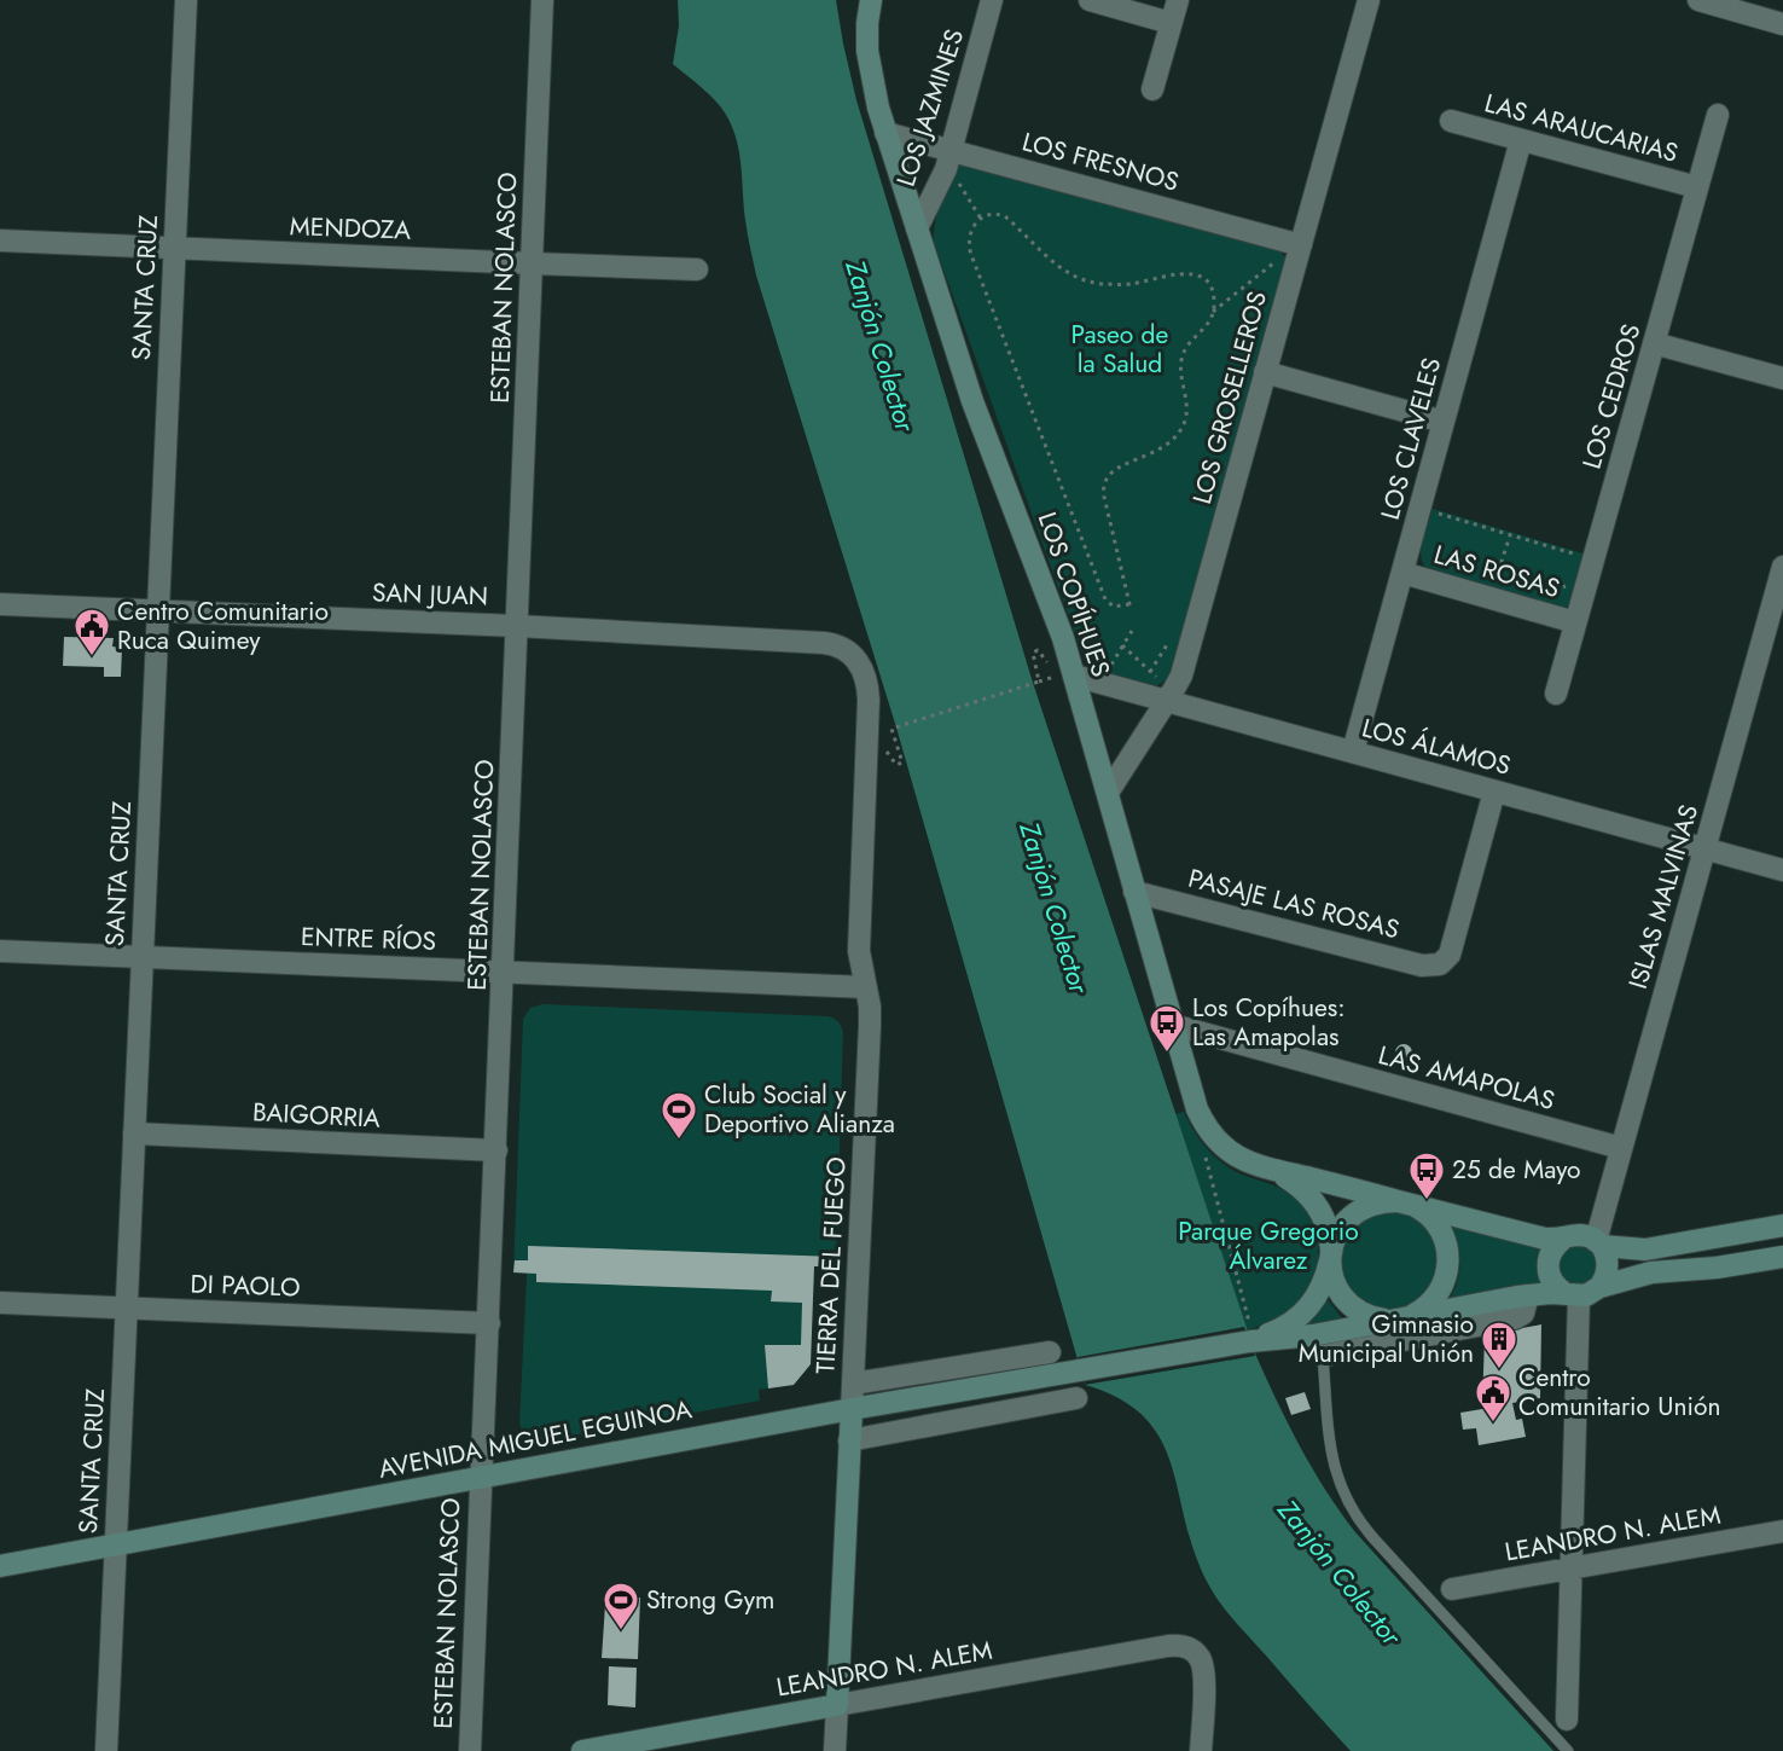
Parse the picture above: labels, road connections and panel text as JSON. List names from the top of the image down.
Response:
{
  "streets": {
    "main road": [
      "LOS COPÍHUES",
      "TIERRA DEL FUEGO",
      "AVENIDA MIGUEL EGUINOA",
      "LEANDRO N. ALEM"
    ],
    "street": [
      "LOS JAZMINES",
      "LAS ARAUCARIAS",
      "LOS FRESNOS",
      "MENDOZA",
      "SANTA CRUZ",
      "ESTEBAN NOLASCO",
      "LOS CEDROS",
      "LOS GROSELLEROS",
      "LOS CLAVELES",
      "LAS ROSAS",
      "SAN JUAN",
      "LOS ÁLAMOS",
      "ISLAS MALVINAS",
      "PASAJE LAS ROSAS",
      "ENTRE RÍOS",
      "LAS AMAPOLAS",
      "BAIGORRIA",
      "DI PAOLO"
    ]
  },
  "crossings": [
    ["LOS JAZMINES", "LOS FRESNOS"],
    ["LOS JAZMINES", "LOS COPÍHUES"],
    ["LAS ARAUCARIAS", "LOS CEDROS"],
    ["LAS ARAUCARIAS", "LOS CLAVELES"],
    ["LOS FRESNOS", "LOS GROSELLEROS"],
    ["LOS FRESNOS", "LOS COPÍHUES"],
    ["MENDOZA", "SANTA CRUZ"],
    ["MENDOZA", "ESTEBAN NOLASCO"],
    ["SANTA CRUZ", "SAN JUAN"],
    ["SANTA CRUZ", "ENTRE RÍOS"],
    ["SANTA CRUZ", "BAIGORRIA"],
    ["SANTA CRUZ", "DI PAOLO"],
    ["SANTA CRUZ", "AVENIDA MIGUEL EGUINOA"],
    ["ESTEBAN NOLASCO", "SAN JUAN"],
    ["ESTEBAN NOLASCO", "ENTRE RÍOS"],
    ["ESTEBAN NOLASCO", "BAIGORRIA"],
    ["ESTEBAN NOLASCO", "DI PAOLO"],
    ["ESTEBAN NOLASCO", "AVENIDA MIGUEL EGUINOA"],
    ["LOS CEDROS", "LAS ROSAS"],
    ["LOS GROSELLEROS", "LOS COPÍHUES"],
    ["LOS GROSELLEROS", "LOS ÁLAMOS"],
    ["LOS CLAVELES", "LAS ROSAS"],
    ["LOS CLAVELES", "LOS ÁLAMOS"],
    ["SAN JUAN", "TIERRA DEL FUEGO"],
    ["LOS COPÍHUES", "LOS ÁLAMOS"],
    ["LOS COPÍHUES", "PASAJE LAS ROSAS"],
    ["LOS COPÍHUES", "LAS AMAPOLAS"],
    ["LOS ÁLAMOS", "ISLAS MALVINAS"],
    ["LOS ÁLAMOS", "PASAJE LAS ROSAS"],
    ["ISLAS MALVINAS", "LAS AMAPOLAS"],
    ["ENTRE RÍOS", "TIERRA DEL FUEGO"],
    ["TIERRA DEL FUEGO", "AVENIDA MIGUEL EGUINOA"],
    ["TIERRA DEL FUEGO", "LEANDRO N. ALEM"]
  ],
  "water": ["Zanjón Colector"],
  "parks": ["Paseo de la Salud", "Parque Gregorio Álvarez"],
  "places": {
    "public building": ["Centro Comunitario Ruca Quimey", "Centro Comunitario Unión"],
    "bus stop": ["Los Copíhues: Las Amapolas", "25 de Mayo"],
    "sports": ["Club Social y Deportivo Alianza", "Strong Gym"],
    "building": ["Gimnasio Municipal Unión"]
  }
}
